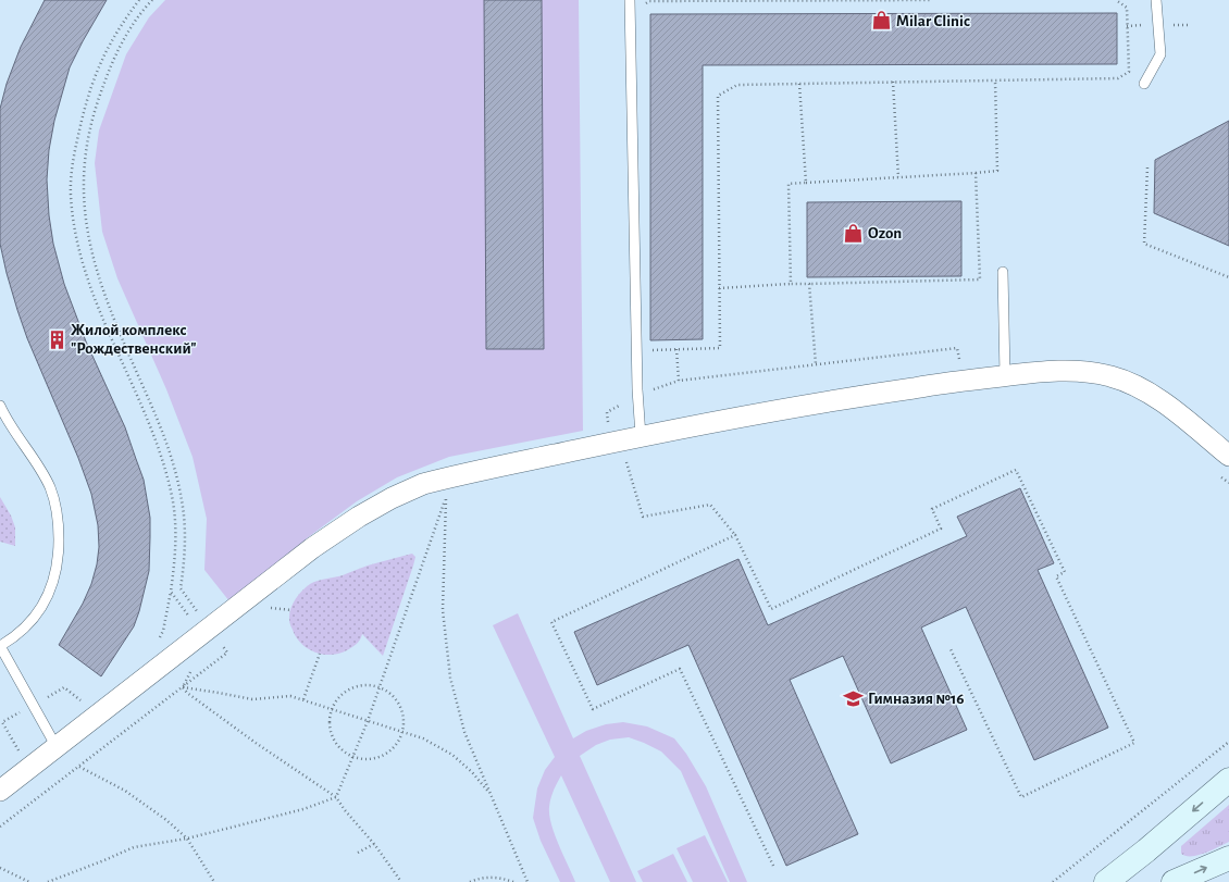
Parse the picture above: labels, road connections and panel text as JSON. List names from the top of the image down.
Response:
{
  "places": {
    "shop": ["Milar Clinic", "Ozon"],
    "building": ["Жилой комплекс \"Рождественский\""],
    "school or university": ["Гимназия №16"]
  }
}
